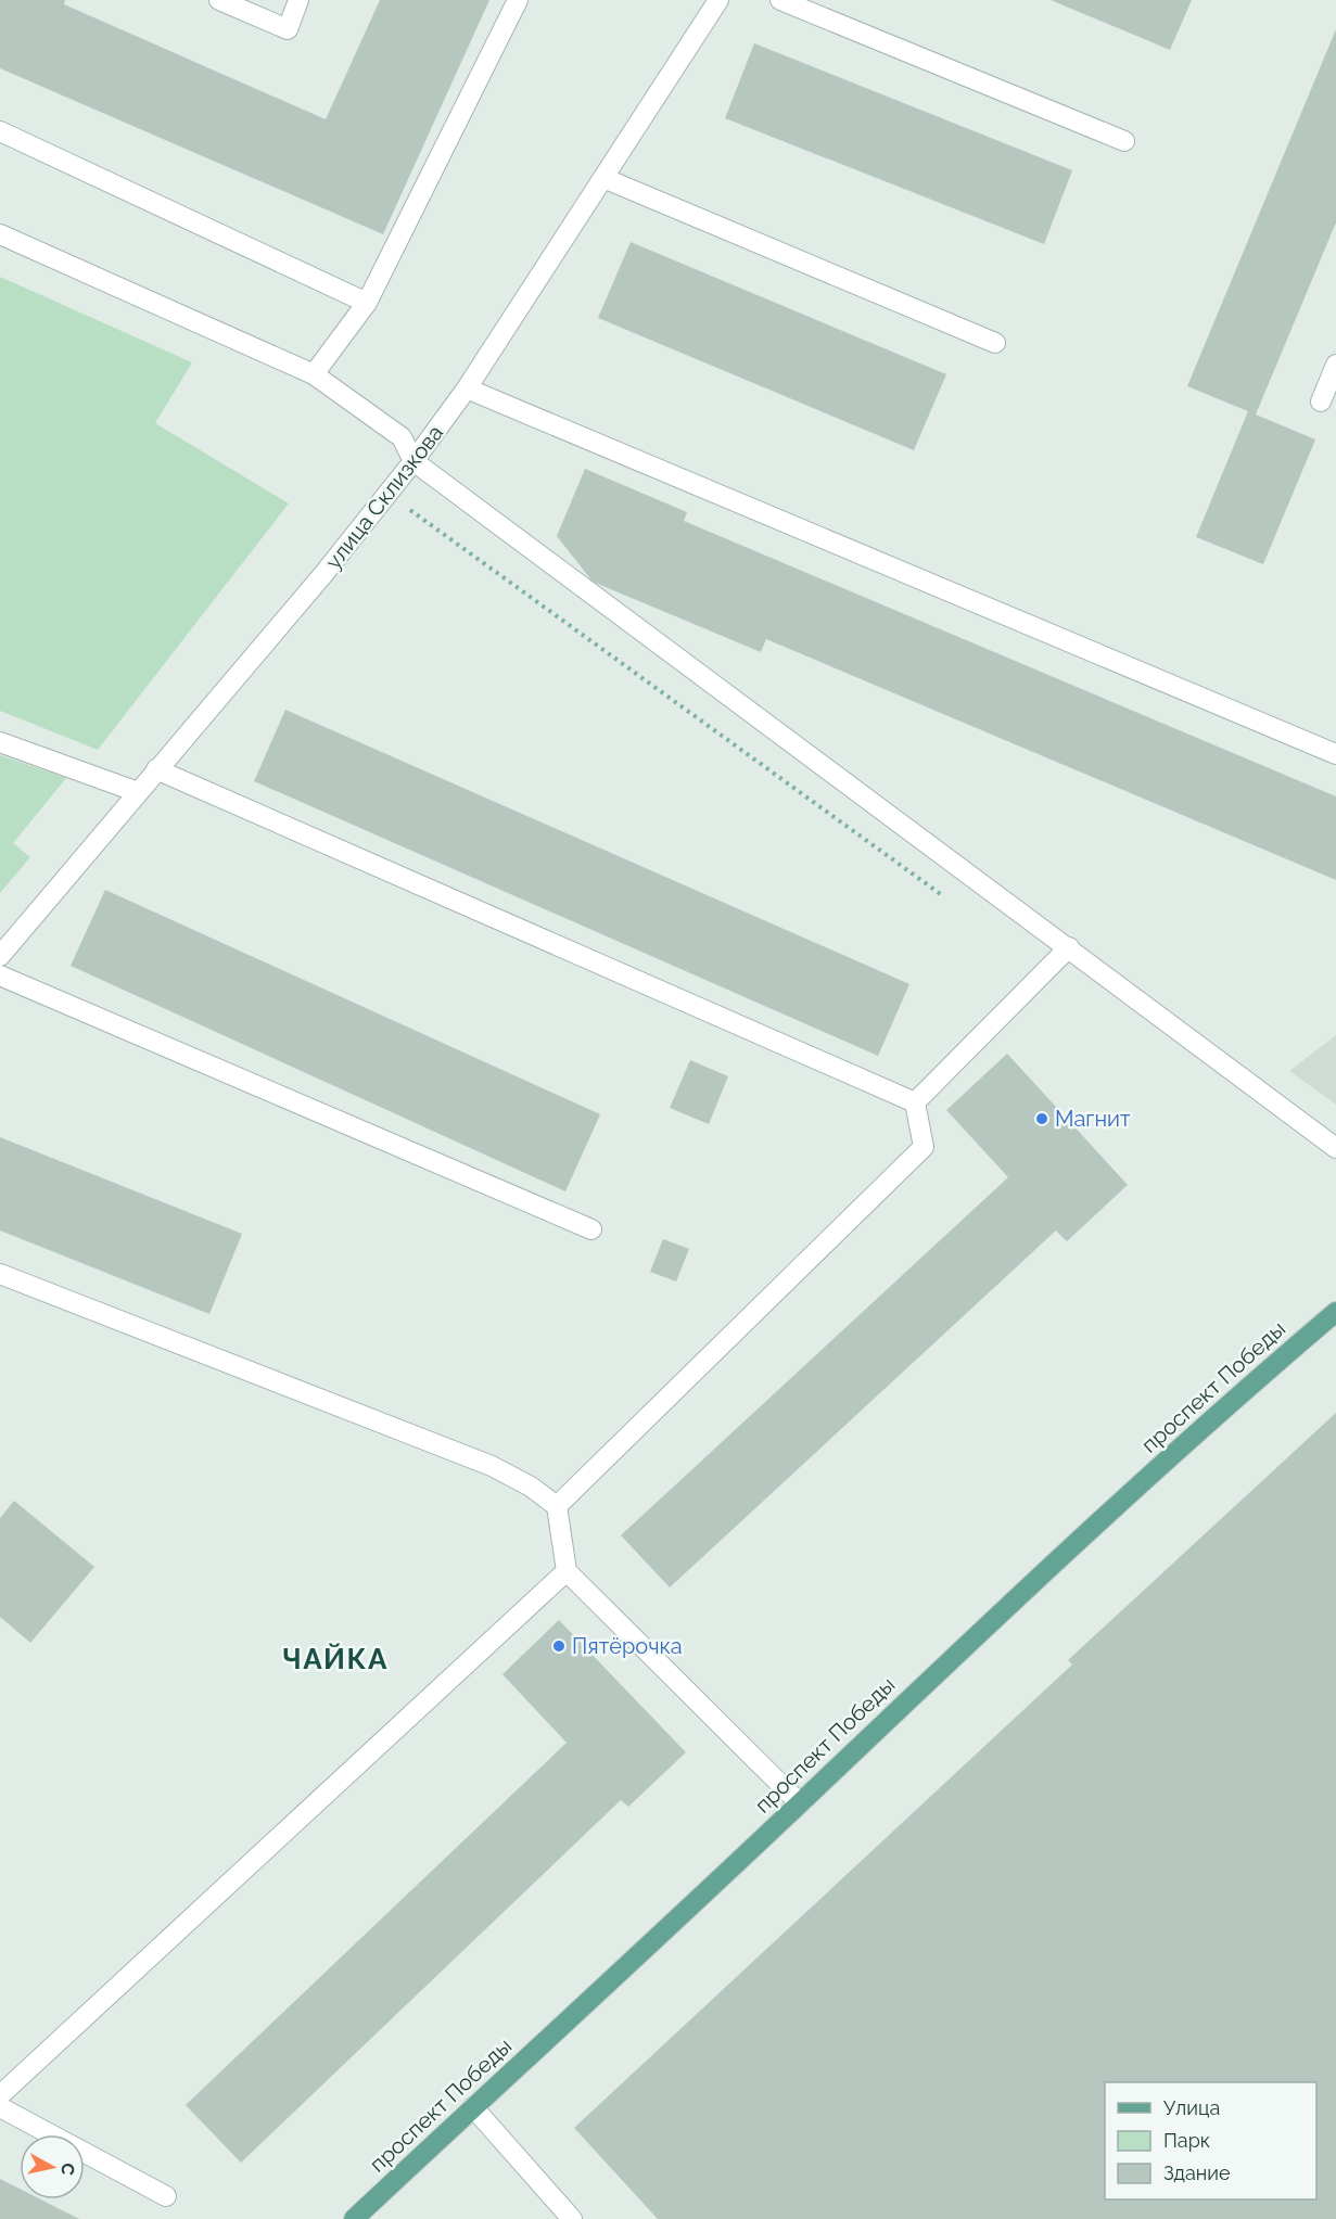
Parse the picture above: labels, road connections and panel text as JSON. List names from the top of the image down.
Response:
{
  "streets": {
    "main road": ["проспект Победы"],
    "street": ["улица Склизкова"]
  },
  "districts": ["ЧАЙКА"],
  "places": ["Магнит", "Пятёрочка"],
  "legend": ["Улица", "Парк", "Здание"],
  "north": "right"
}
